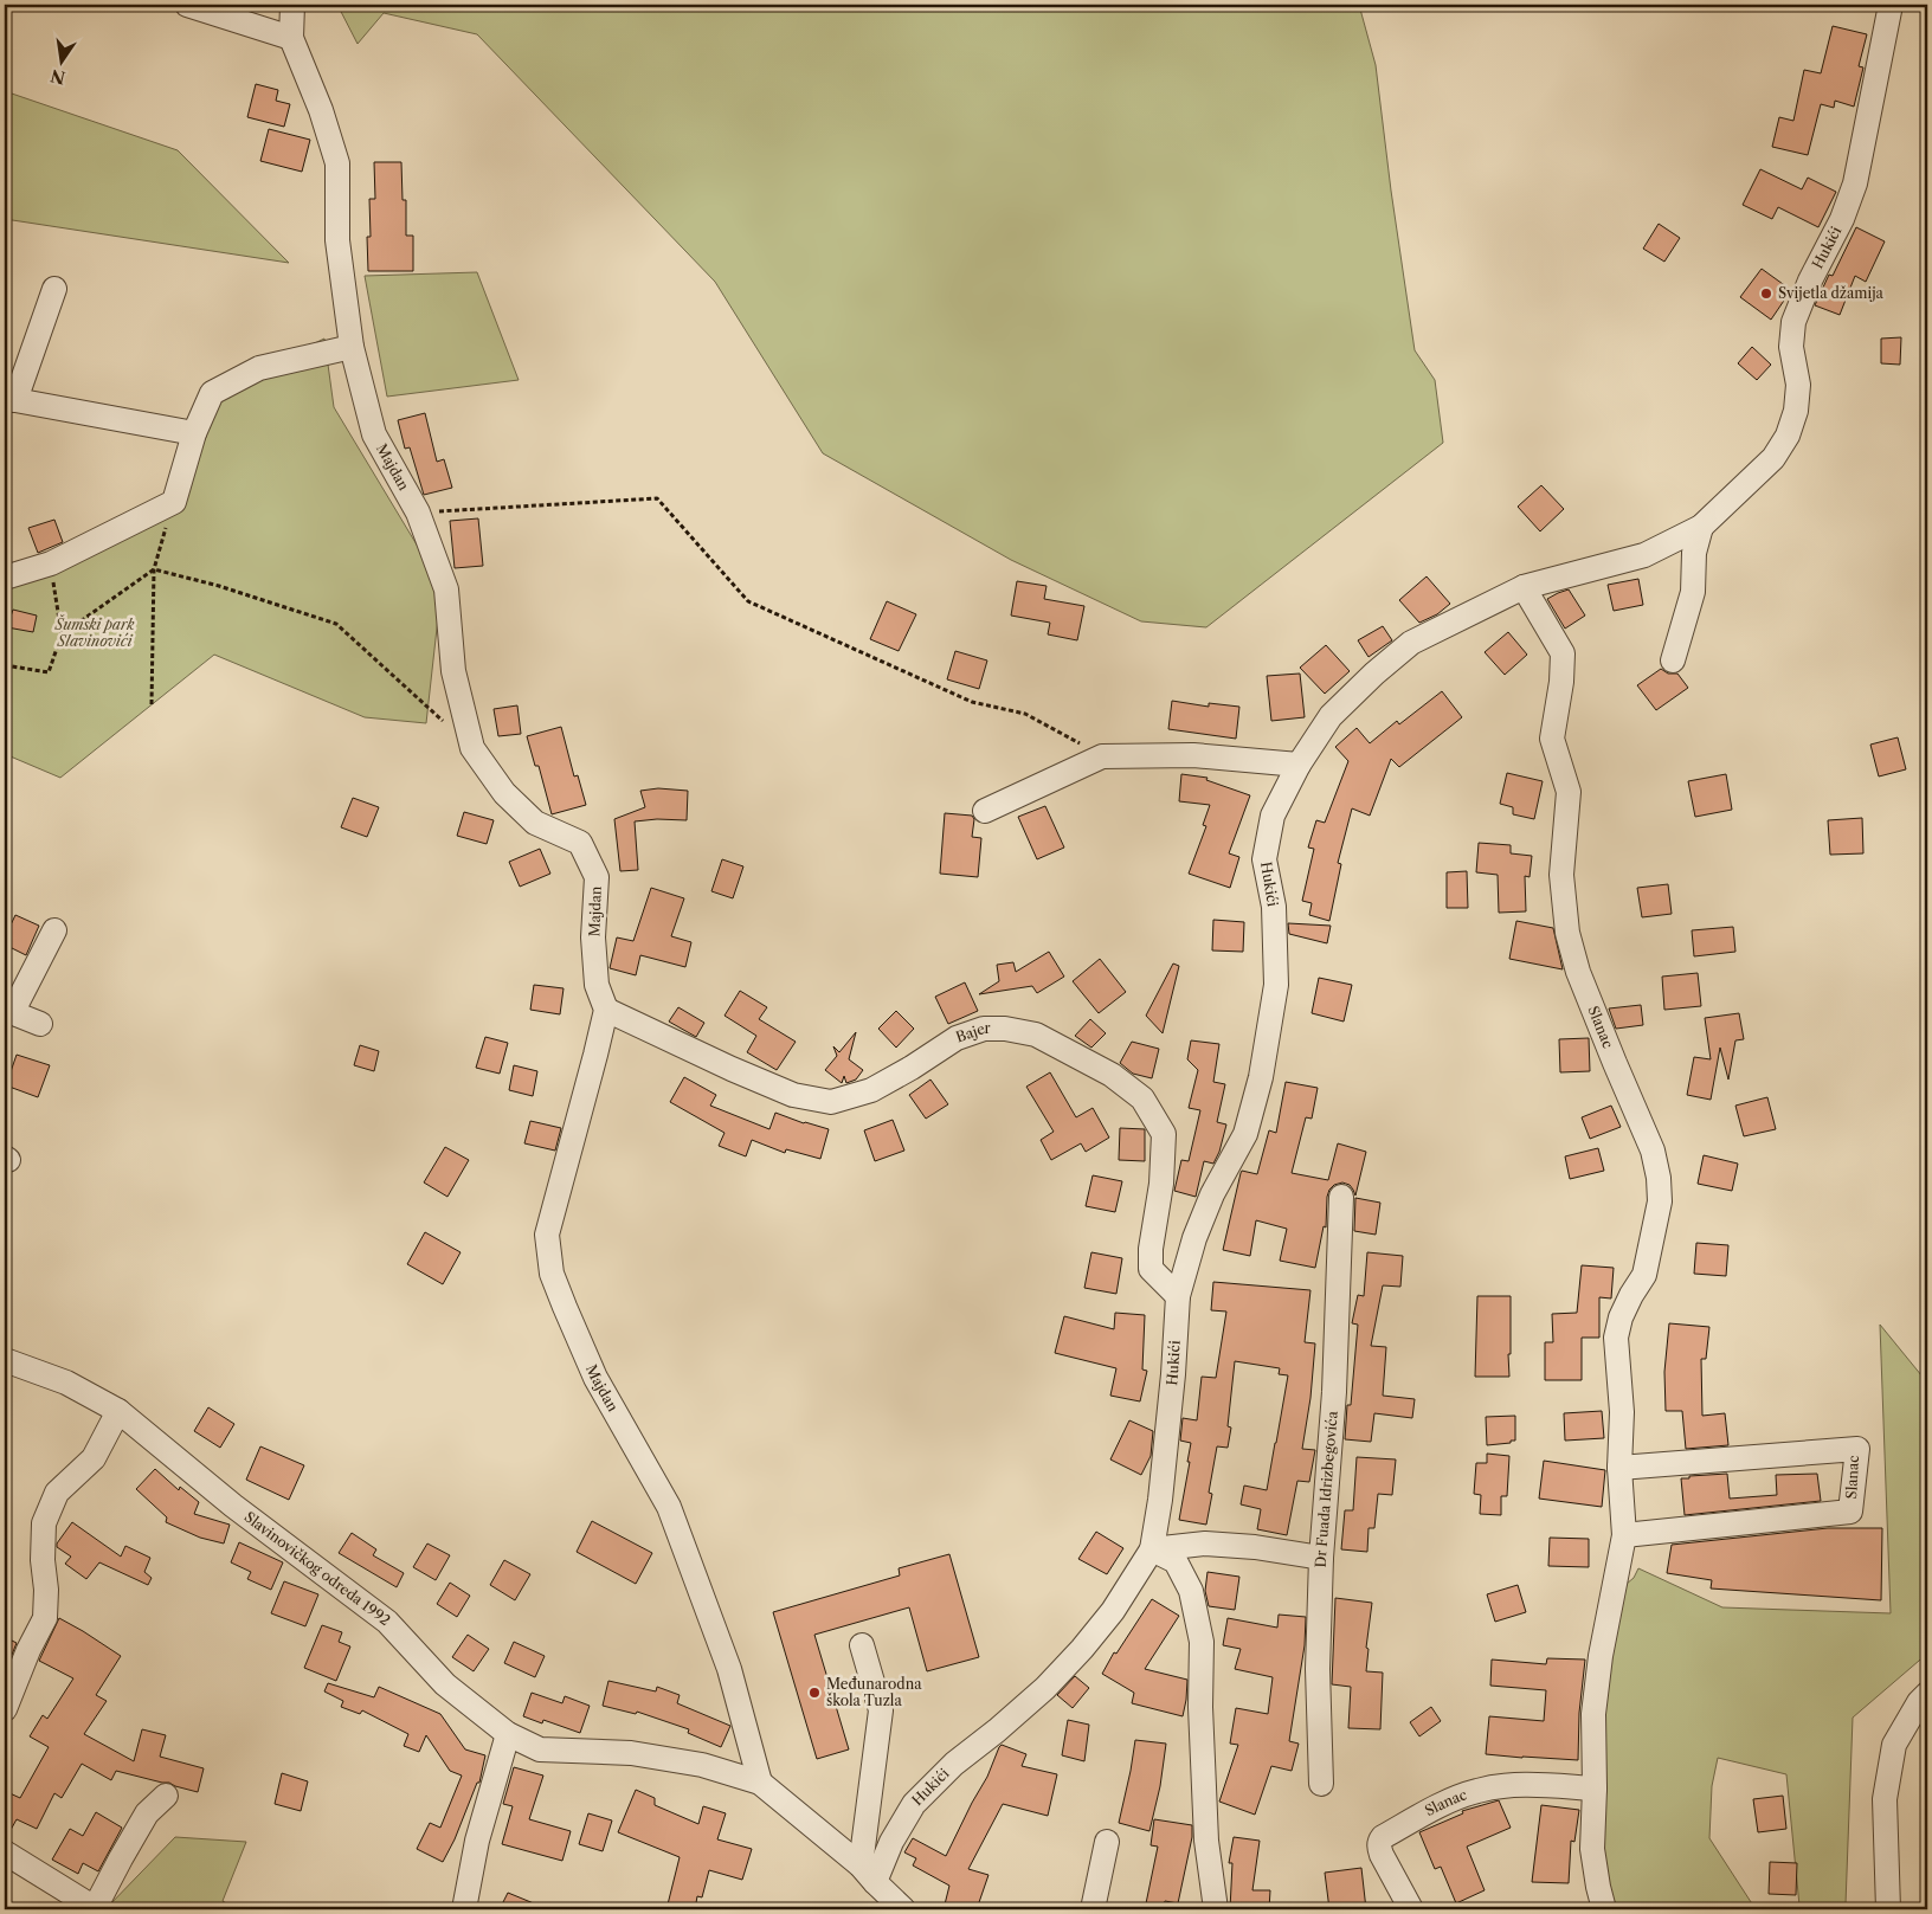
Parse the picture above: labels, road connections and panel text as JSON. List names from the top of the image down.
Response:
{
  "streets": {
    "street": [
      "Hukići",
      "Majdan",
      "Slanac",
      "Bajer",
      "Dr Fuada Idrizbegovića",
      "Slavinovičkog odreda 1992"
    ]
  },
  "crossings": [
    ["Hukići", "Slanac"],
    ["Hukići", "Bajer"],
    ["Hukići", "Slavinovičkog odreda 1992"],
    ["Majdan", "Bajer"],
    ["Majdan", "Slavinovičkog odreda 1992"]
  ],
  "parks": ["Šumski park Slavinovići"],
  "places": ["Svijetla džamija", "Međunarodna škola Tuzla"],
  "north": "bottom"
}
